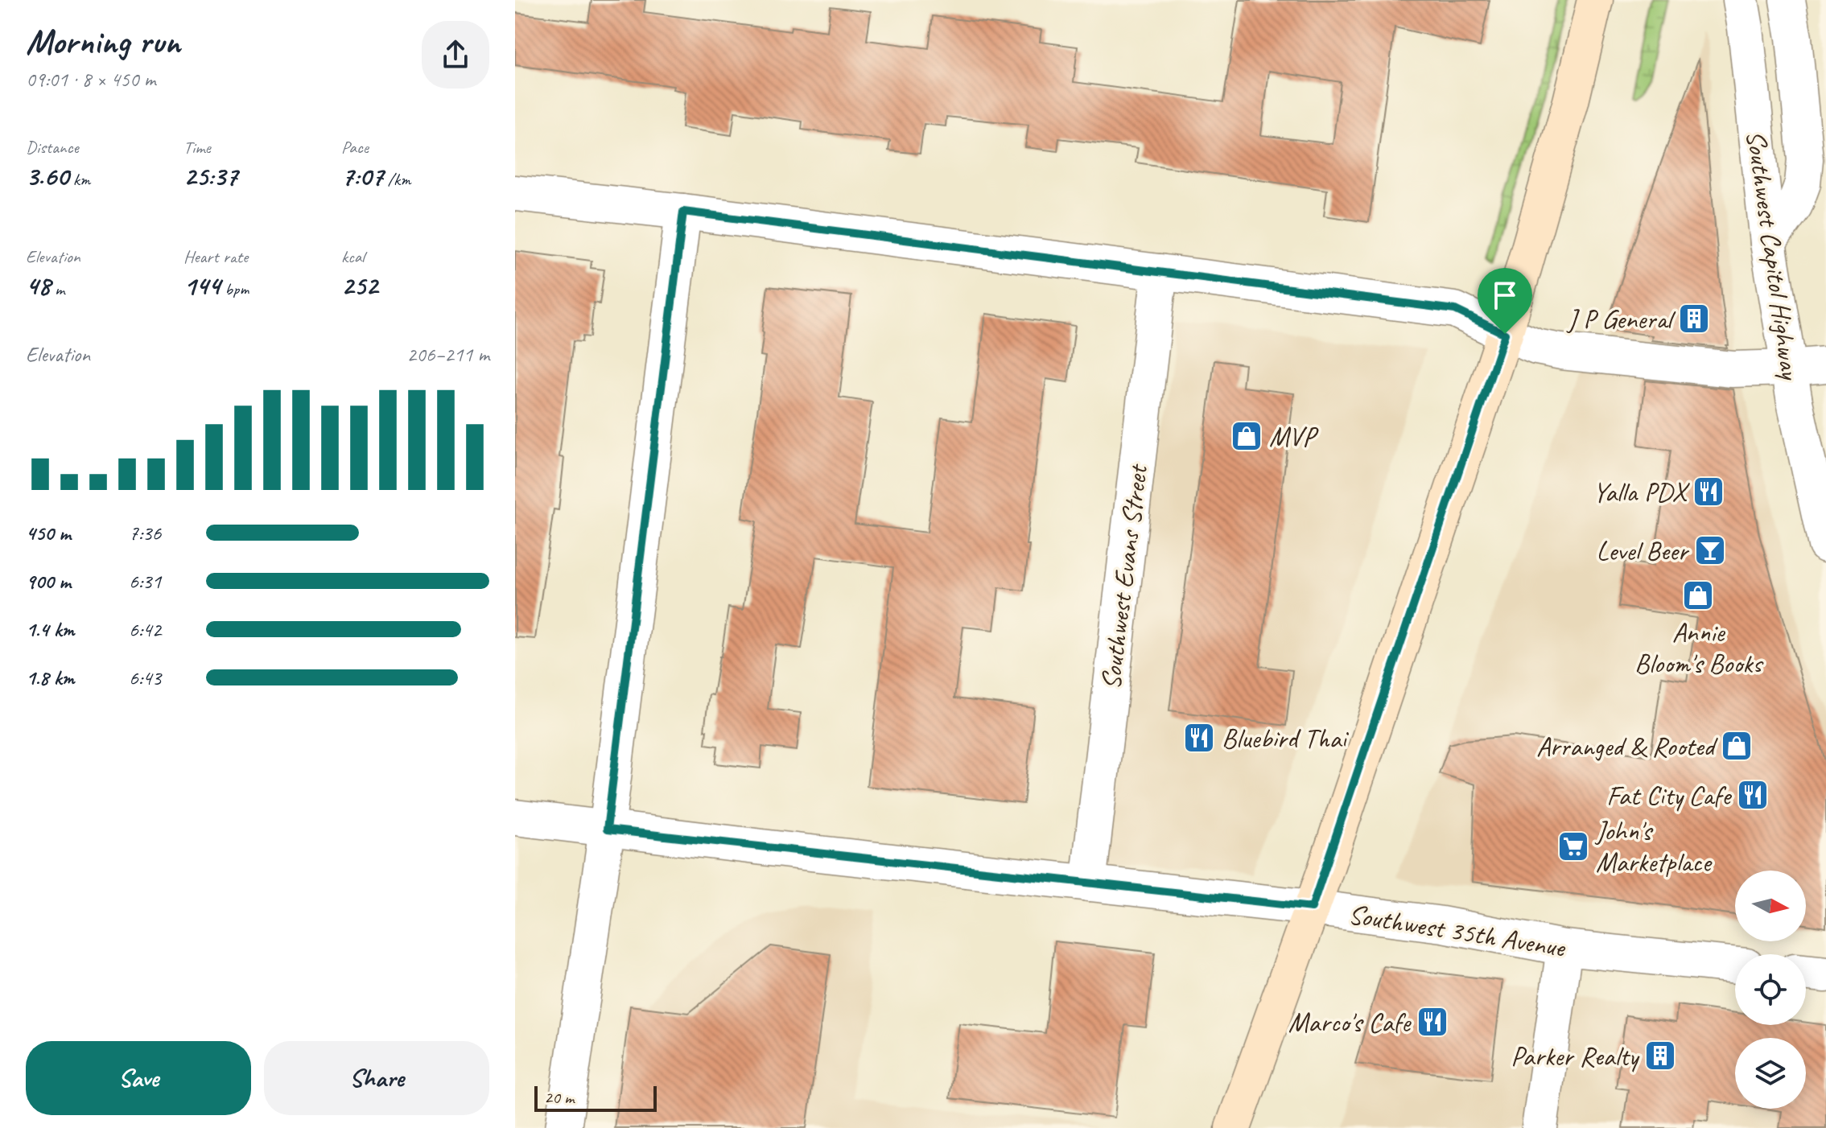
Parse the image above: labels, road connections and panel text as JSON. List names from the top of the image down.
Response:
{
  "streets": {
    "street": ["Southwest Capitol Highway", "Southwest Evans Street", "Southwest 35th Avenue"]
  },
  "crossings": [
    ["Southwest Evans Street", "Southwest 35th Avenue"]
  ],
  "places": {
    "building": ["J P General", "Parker Realty"],
    "shop": ["MVP", "Annie Bloom's Books", "Arranged & Rooted"],
    "restaurant": [
      "Yalla PDX",
      "Bluebird Thai",
      "Fat City Cafe",
      "Marco's Cafe"
    ],
    "bar": ["Level Beer"],
    "supermarket": ["John's Marketplace"]
  },
  "scale_bar": "20 m",
  "north": "right",
  "page": {
    "heading": ["Morning run", "09:01 · 8 × 450 m"],
    "stats": [
      ["Distance", "3.60 km"],
      ["Time", "25:37"],
      ["Pace", "7:07 /km"],
      ["Elevation", "48 m"],
      ["Heart rate", "144 bpm"],
      ["kcal", "252"]
    ],
    "chart": ["Elevation", "206–211 m"],
    "list": [
      {
        "name": "450 m",
        "note": "7:36"
      },
      {
        "name": "900 m",
        "note": "6:31"
      },
      {
        "name": "1.4 km",
        "note": "6:42"
      },
      {
        "name": "1.8 km",
        "note": "6:43"
      }
    ],
    "buttons": ["Save", "Share"],
    "scale": "20 m"
  }
}
